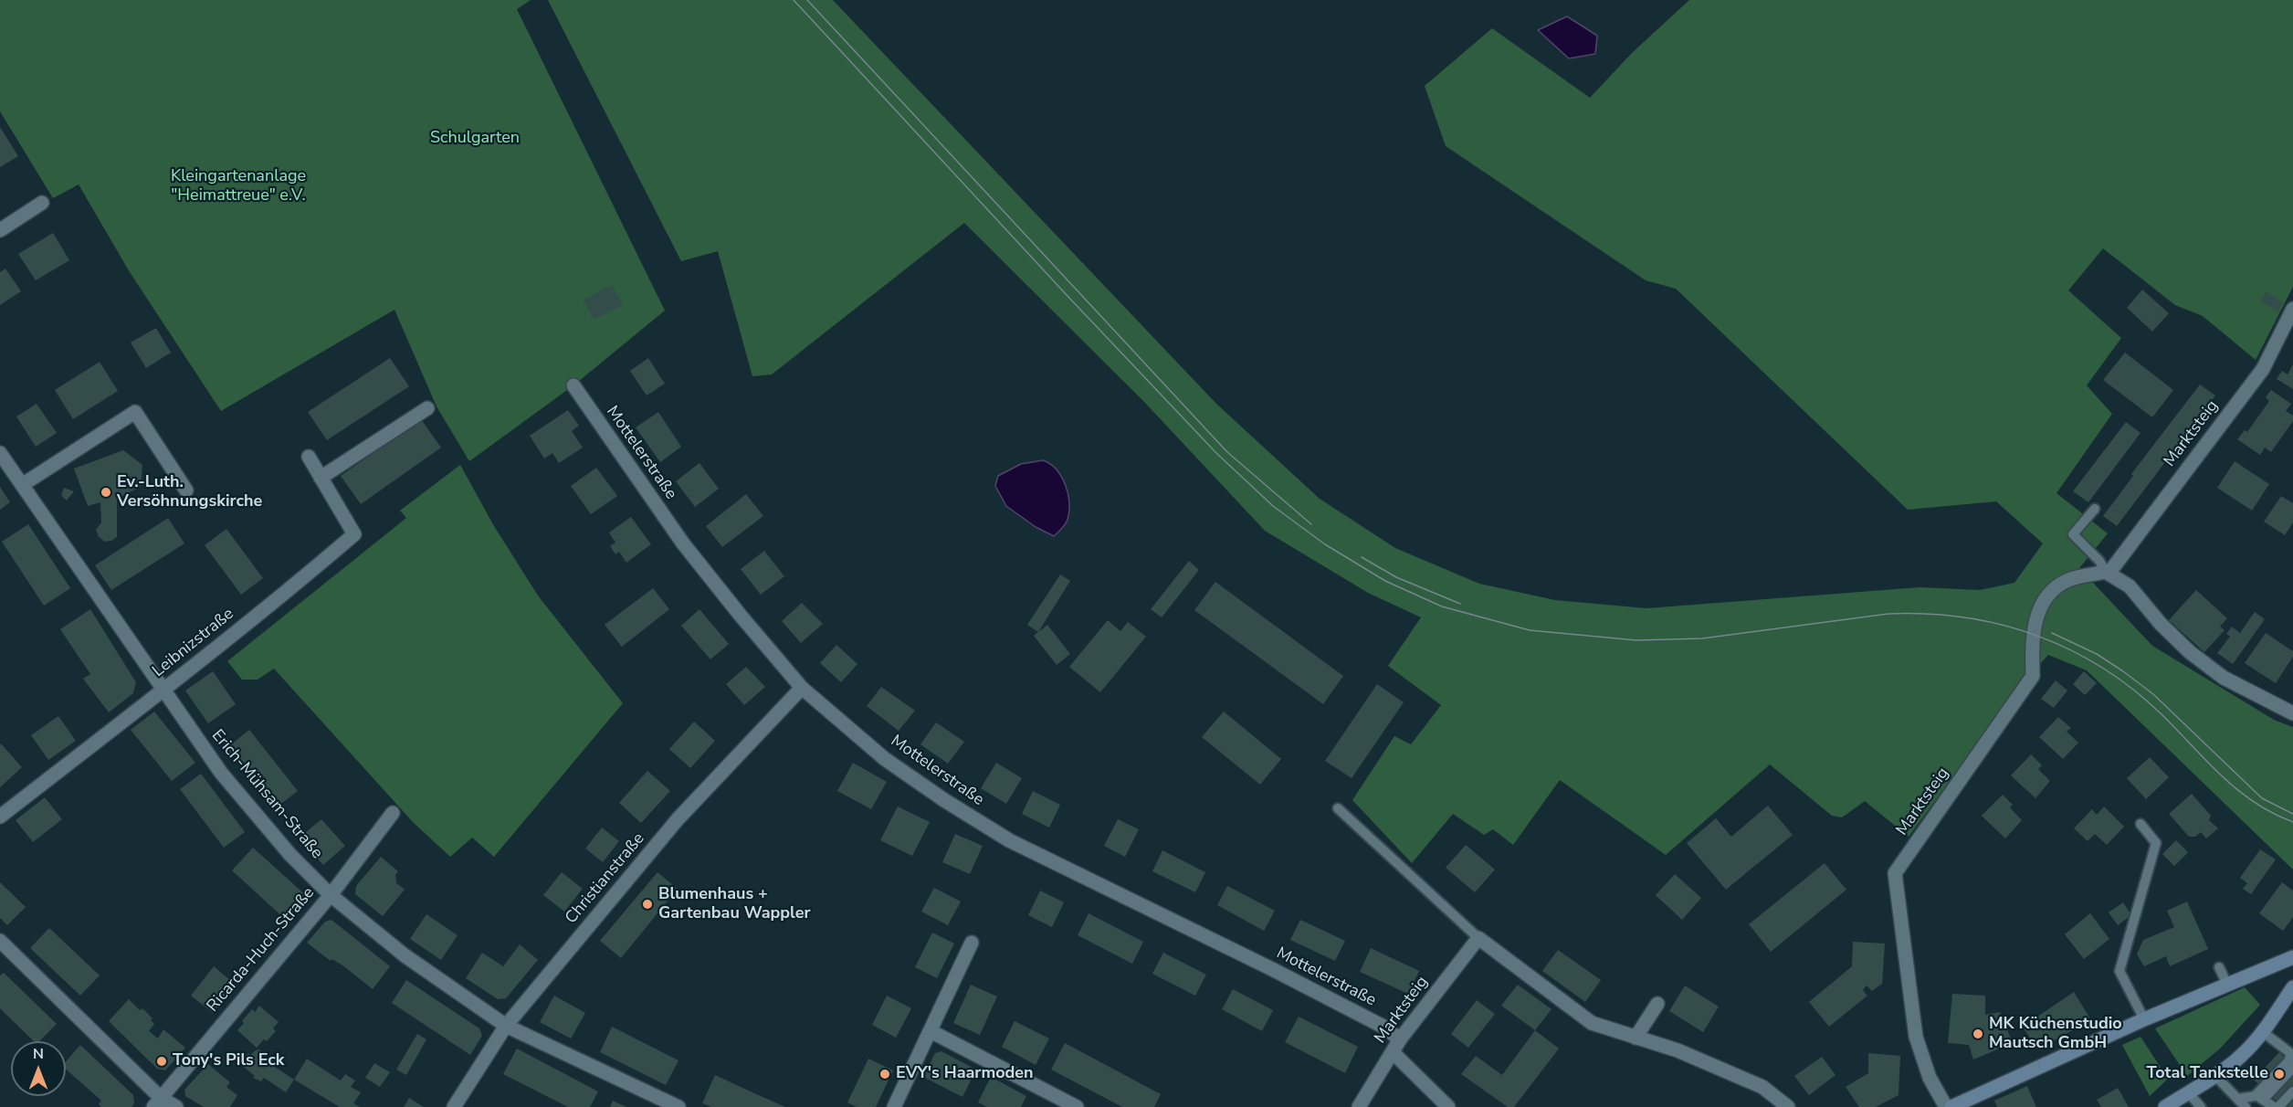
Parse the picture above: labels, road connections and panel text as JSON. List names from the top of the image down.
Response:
{
  "streets": {
    "street": [
      "Marktsteig",
      "Mottelerstraße",
      "Leibnizstraße",
      "Erich-Mühsam-Straße",
      "Christianstraße",
      "Ricarda-Huch-Straße"
    ]
  },
  "crossings": [
    ["Marktsteig", "Mottelerstraße"],
    ["Mottelerstraße", "Christianstraße"],
    ["Leibnizstraße", "Erich-Mühsam-Straße"],
    ["Erich-Mühsam-Straße", "Christianstraße"],
    ["Erich-Mühsam-Straße", "Ricarda-Huch-Straße"]
  ],
  "parks": ["Schulgarten", "Kleingartenanlage \"Heimattreue\" e.V."],
  "places": [
    "Ev.-Luth. Versöhnungskirche",
    "Blumenhaus + Gartenbau Wappler",
    "MK Küchenstudio Mautsch GmbH",
    "Tony's Pils Eck",
    "EVY's Haarmoden",
    "Total Tankstelle"
  ],
  "north": "top"
}
